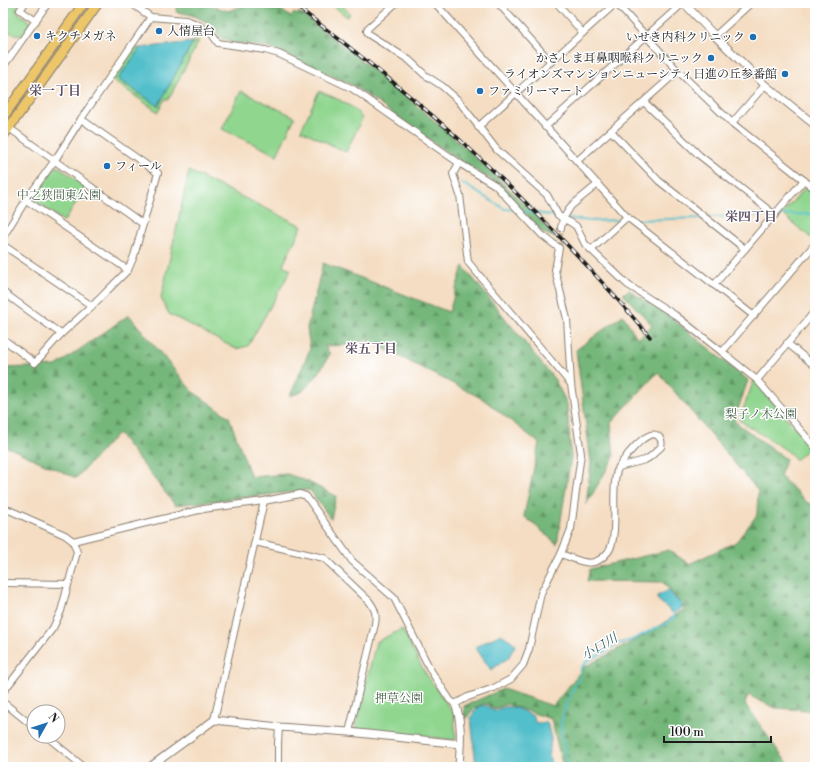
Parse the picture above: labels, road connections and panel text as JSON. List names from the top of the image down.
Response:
{
  "districts": ["栄一丁目", "栄四丁目", "栄五丁目"],
  "water": ["小口川"],
  "parks": ["中之狭間東公園", "梨子ノ木公園", "押草公園"],
  "places": [
    "人情屋台",
    "キクチメガネ",
    "いせき内科クリニック",
    "かさしま耳鼻咽喉科クリニック",
    "ライオンズマンションニューシティ日進の丘参番館",
    "ファミリーマート",
    "フィール"
  ],
  "scale_bar": "100 m",
  "north": "top right"
}
